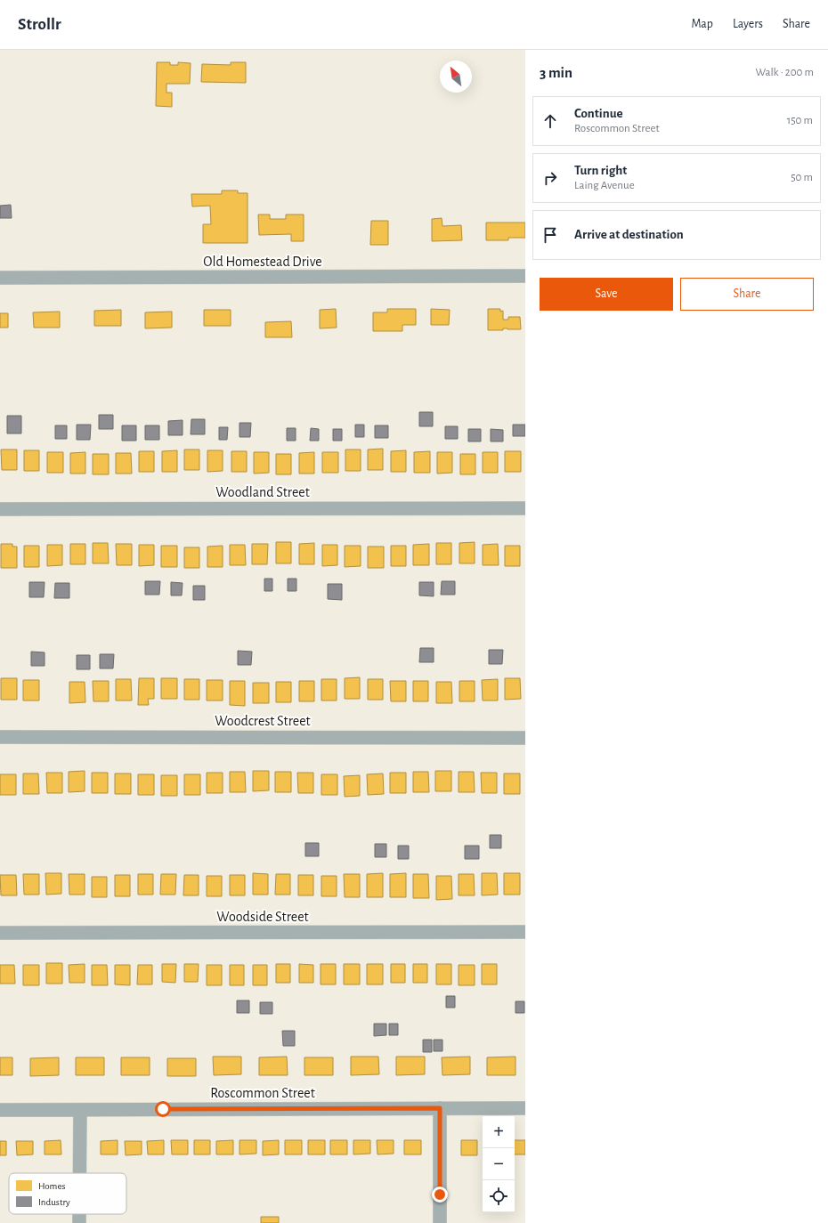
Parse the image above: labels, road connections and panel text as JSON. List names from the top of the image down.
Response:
{
  "streets": {
    "street": [
      "Old Homestead Drive",
      "Woodland Street",
      "Woodcrest Street",
      "Woodside Street",
      "Roscommon Street"
    ]
  },
  "legend": ["Homes", "Industry"],
  "north": "top left",
  "page": {
    "header": "Strollr",
    "nav": ["Map", "Layers", "Share"],
    "heading": ["3 min", "Walk · 200 m"],
    "list": [
      ["Continue", "Roscommon Street", "150 m"],
      ["Turn right", "Laing Avenue", "50 m"],
      "Arrive at destination"
    ],
    "buttons": ["Save", "Share"],
    "map_buttons": ["+", "−"]
  }
}
